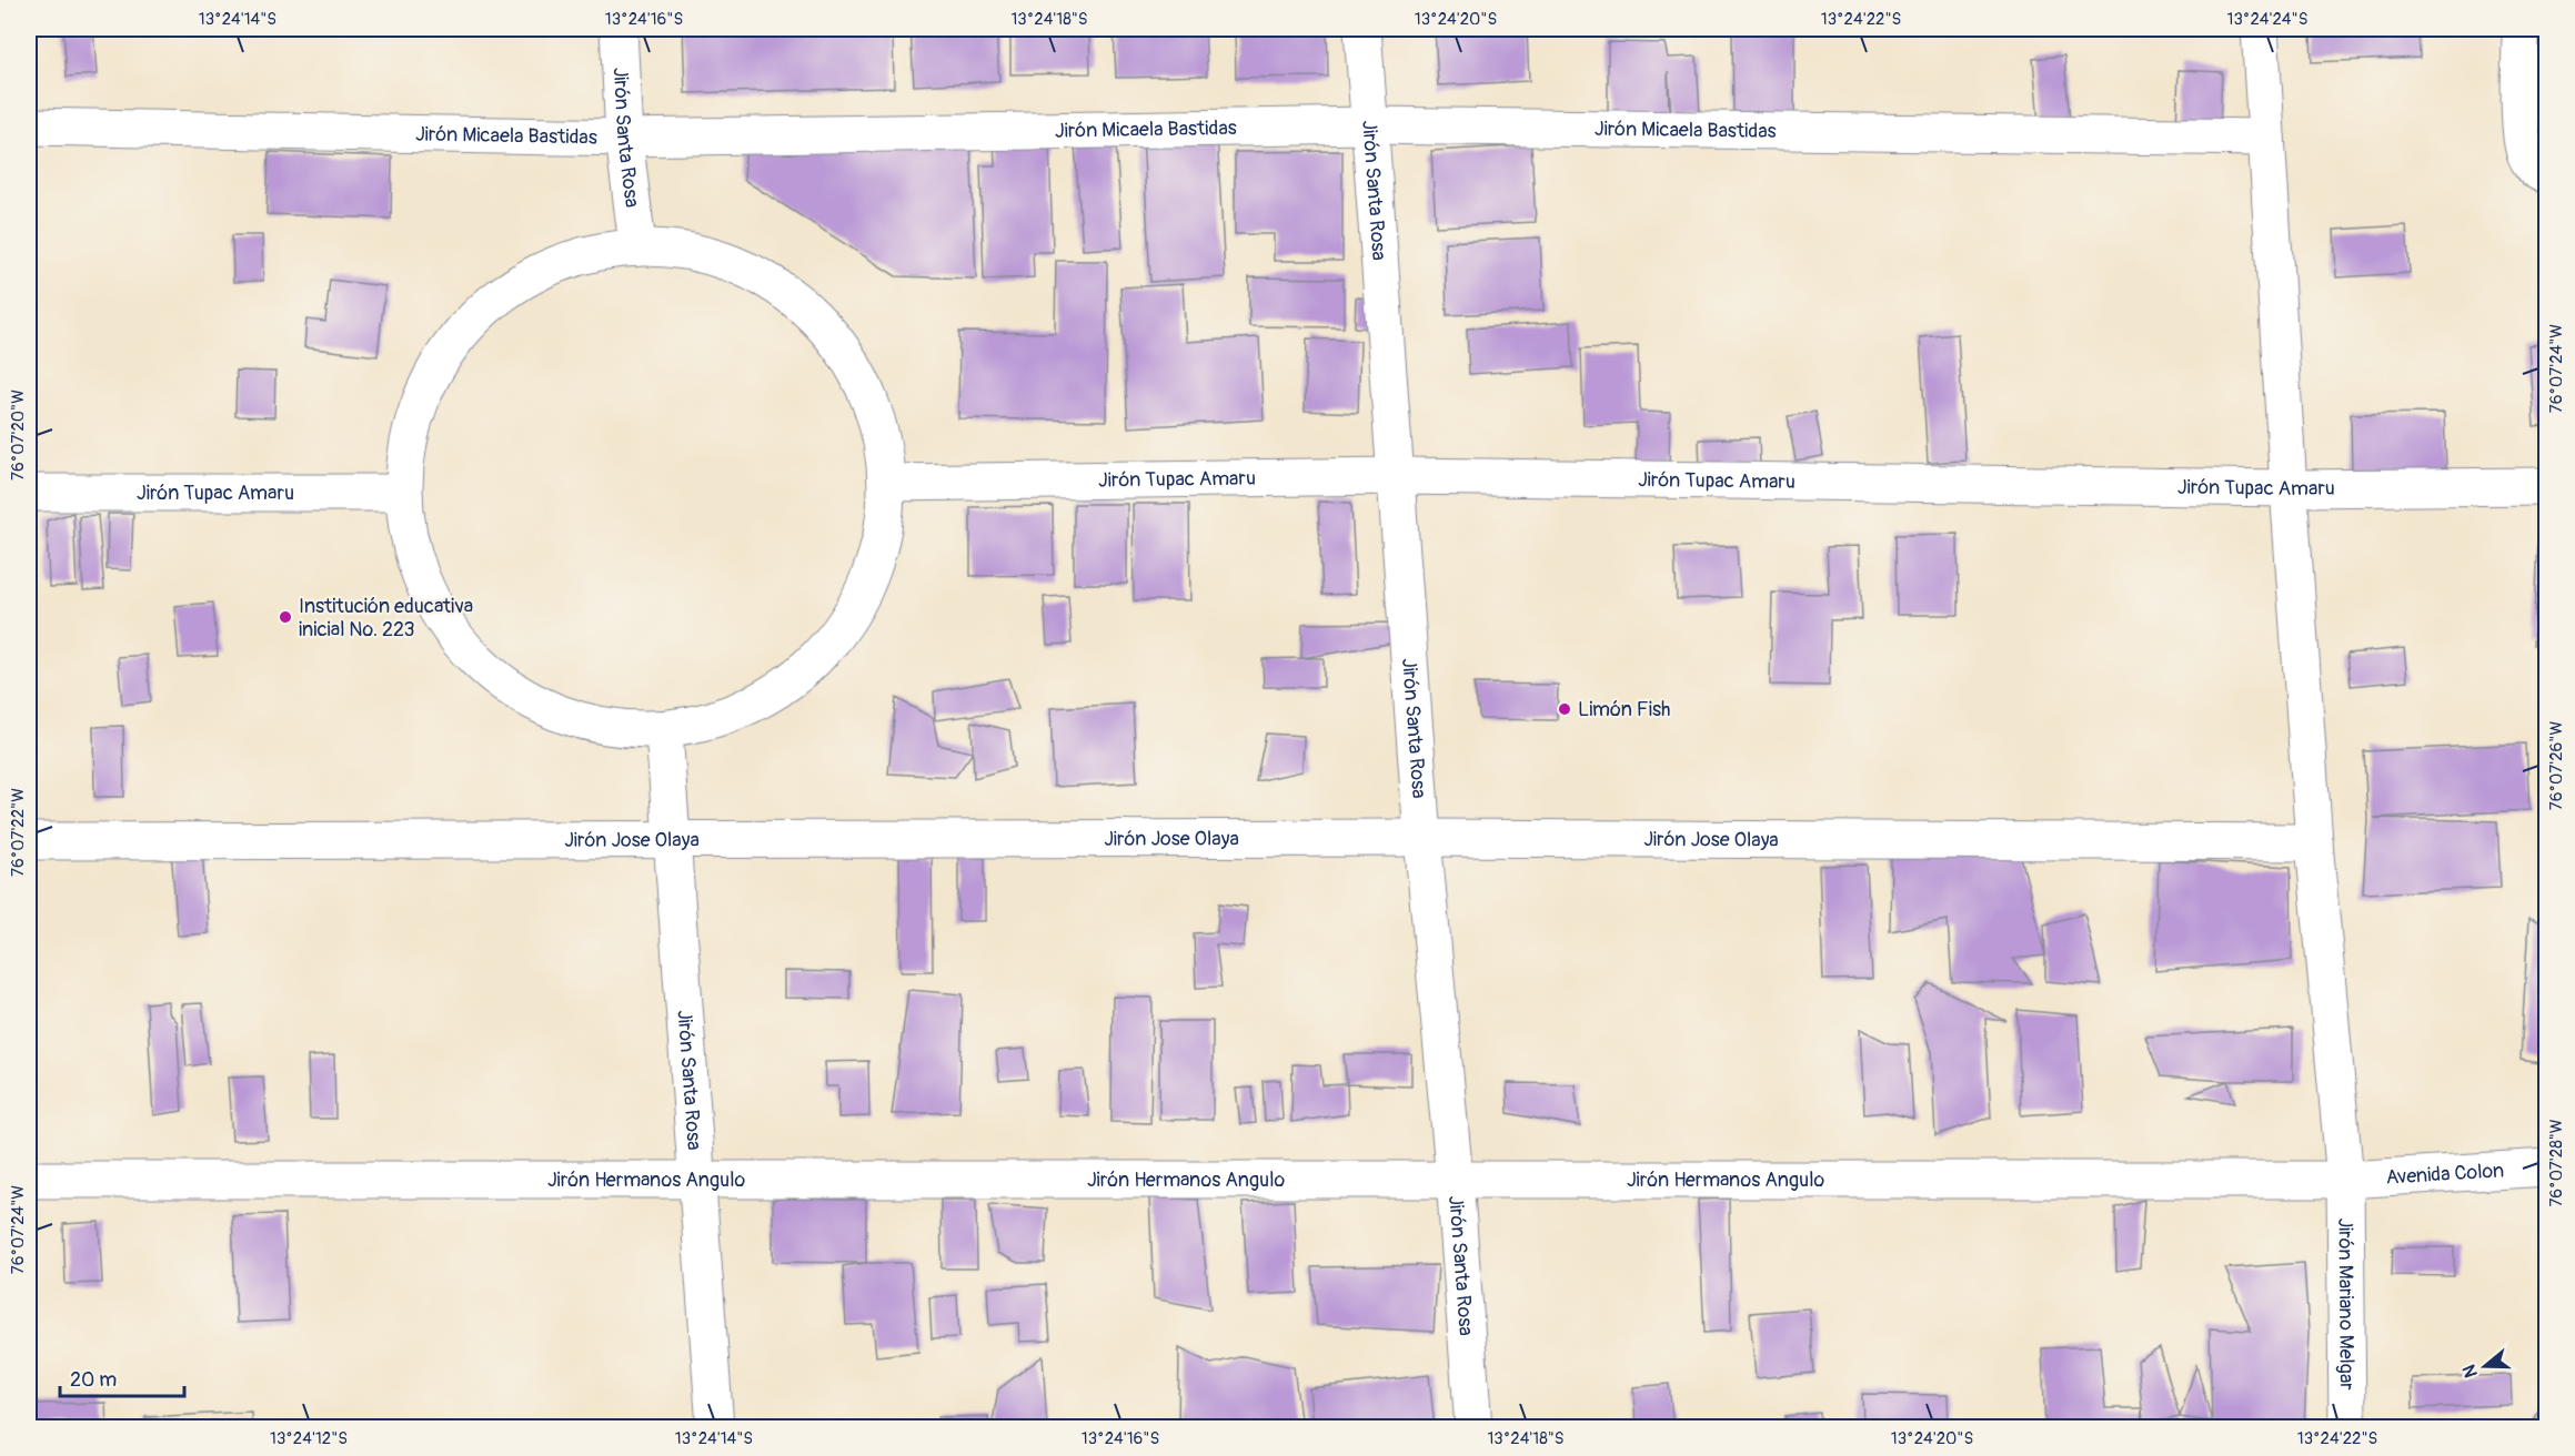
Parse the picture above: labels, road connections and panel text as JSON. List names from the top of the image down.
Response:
{
  "streets": {
    "street": [
      "Jirón Micaela Bastidas",
      "Jirón Santa Rosa",
      "Jirón Tupac Amaru",
      "Jirón Jose Olaya",
      "Avenida Colon",
      "Jirón Hermanos Angulo",
      "Jirón Mariano Melgar"
    ]
  },
  "crossings": [
    ["Jirón Micaela Bastidas", "Jirón Santa Rosa"],
    ["Jirón Micaela Bastidas", "Jirón Mariano Melgar"],
    ["Jirón Santa Rosa", "Jirón Tupac Amaru"],
    ["Jirón Santa Rosa", "Jirón Jose Olaya"],
    ["Jirón Santa Rosa", "Jirón Hermanos Angulo"],
    ["Jirón Tupac Amaru", "Jirón Mariano Melgar"],
    ["Jirón Jose Olaya", "Jirón Mariano Melgar"],
    ["Avenida Colon", "Jirón Hermanos Angulo"],
    ["Avenida Colon", "Jirón Mariano Melgar"],
    ["Jirón Hermanos Angulo", "Jirón Mariano Melgar"]
  ],
  "places": ["Institución educativa inicial No. 223", "Limón Fish"],
  "scale_bar": "20 m",
  "north": "left",
  "coordinates": [
    "13°24'14\"S",
    "13°24'16\"S",
    "13°24'18\"S",
    "13°24'20\"S",
    "13°24'22\"S",
    "13°24'24\"S",
    "76°07'24\"W",
    "76°07'20\"W",
    "76°07'26\"W",
    "76°07'22\"W",
    "76°07'28\"W",
    "13°24'12\"S"
  ]
}
